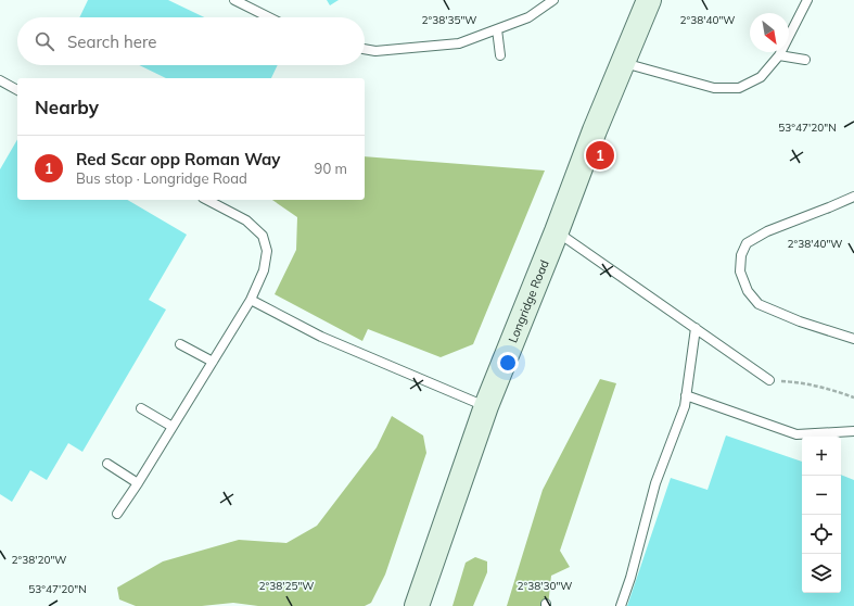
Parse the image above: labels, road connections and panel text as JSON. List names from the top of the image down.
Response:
{
  "streets": {
    "main road": ["Longridge Road"]
  },
  "north": "bottom right",
  "page": {
    "search": "Search here",
    "heading": "Nearby",
    "list": [
      {
        "mark": "1",
        "name": "Red Scar opp Roman Way",
        "note": "Bus stop · Longridge Road",
        "value": "90 m"
      }
    ],
    "pins": "1",
    "map_buttons": ["+", "−"]
  },
  "coordinates": [
    "2°38'35\"W",
    "2°38'40\"W",
    "53°47'20\"N",
    "2°38'20\"W",
    "2°38'25\"W",
    "2°38'30\"W"
  ]
}
